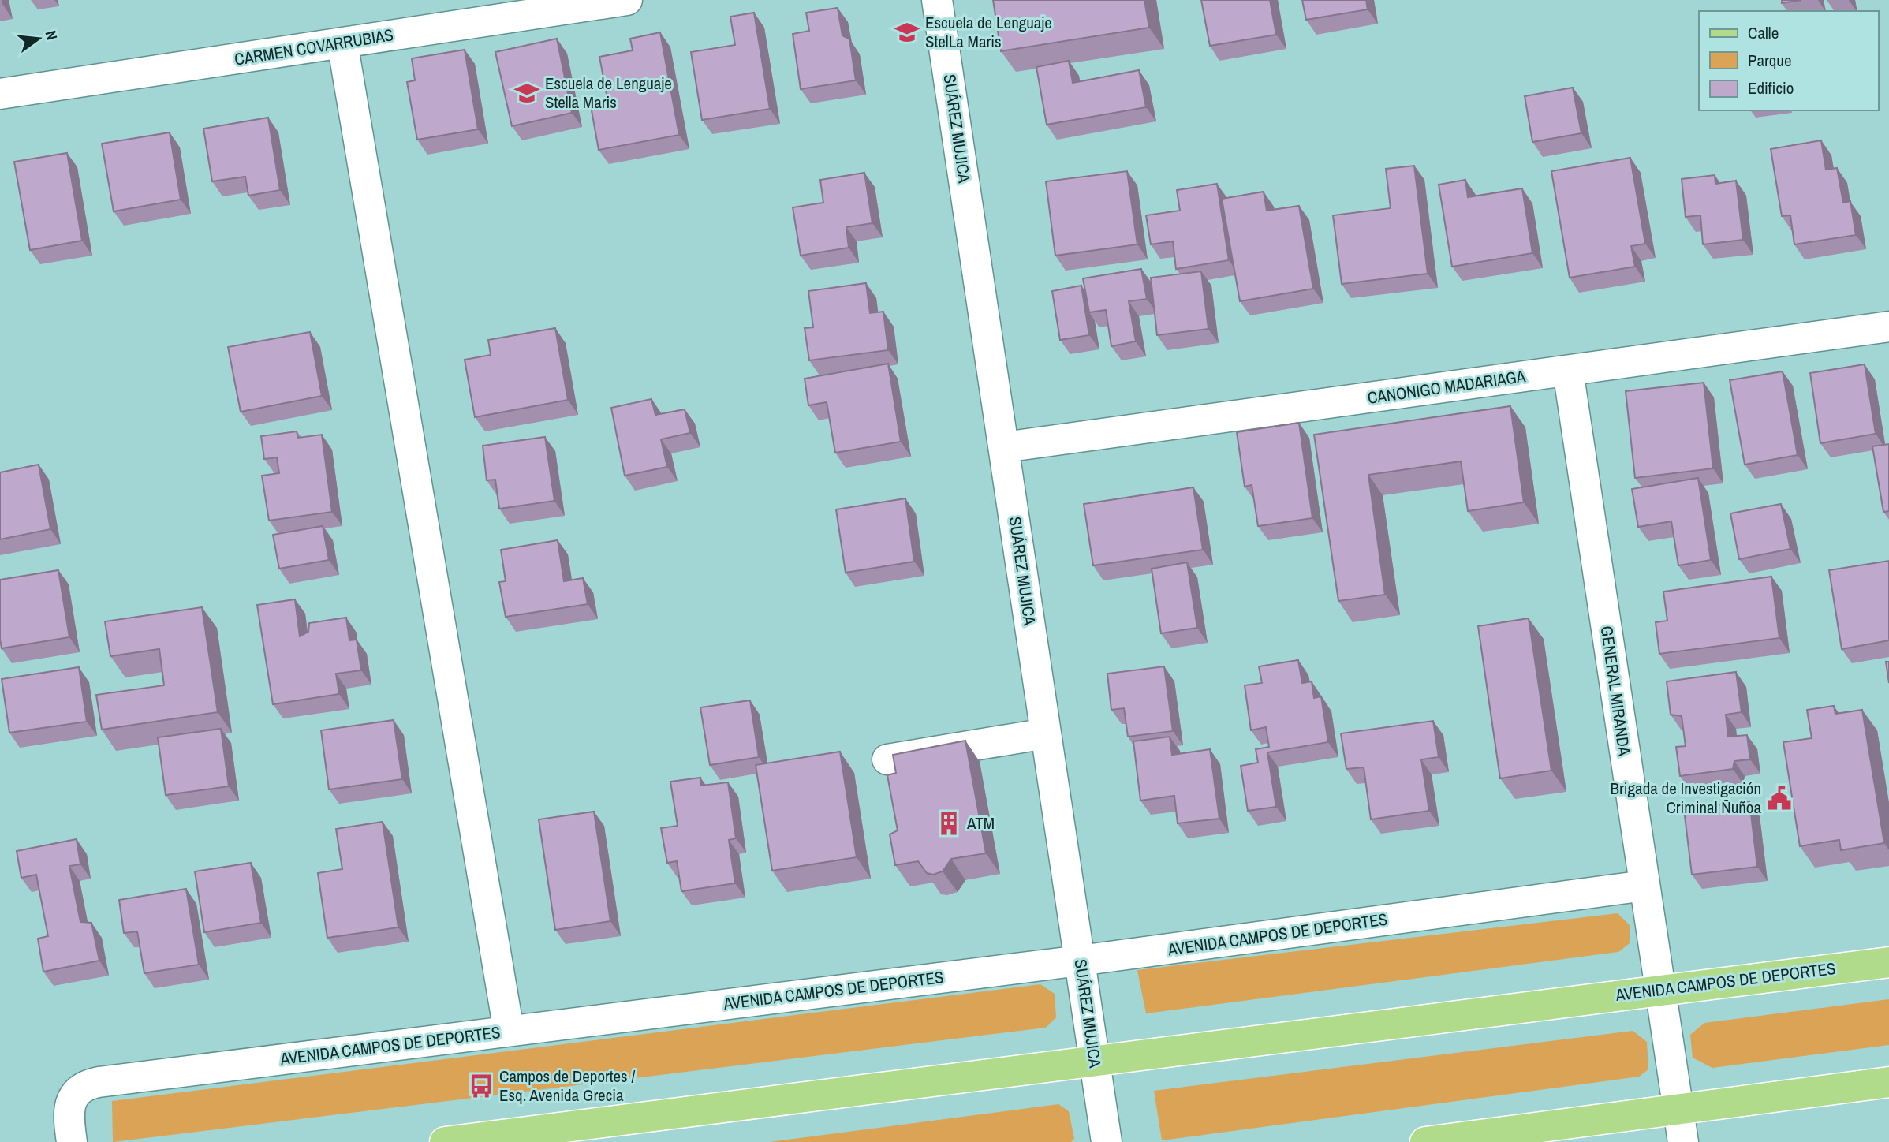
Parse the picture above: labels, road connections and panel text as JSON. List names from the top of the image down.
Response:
{
  "streets": {
    "main road": ["AVENIDA CAMPOS DE DEPORTES"],
    "street": [
      "CARMEN COVARRUBIAS",
      "SUÁREZ MUJICA",
      "CANONIGO MADARIAGA",
      "GENERAL MIRANDA"
    ]
  },
  "crossings": [
    ["SUÁREZ MUJICA", "CANONIGO MADARIAGA"],
    ["SUÁREZ MUJICA", "AVENIDA CAMPOS DE DEPORTES"],
    ["CANONIGO MADARIAGA", "GENERAL MIRANDA"],
    ["GENERAL MIRANDA", "AVENIDA CAMPOS DE DEPORTES"]
  ],
  "places": {
    "school or university": ["Escuela de Lenguaje StelLa Maris", "Escuela de Lenguaje Stella Maris"],
    "public building": ["Brigada de Investigación Criminal Ñuñoa"],
    "building": ["ATM"],
    "bus stop": ["Campos de Deportes / Esq. Avenida Grecia"]
  },
  "legend": ["Calle", "Parque", "Edificio"],
  "north": "right"
}
